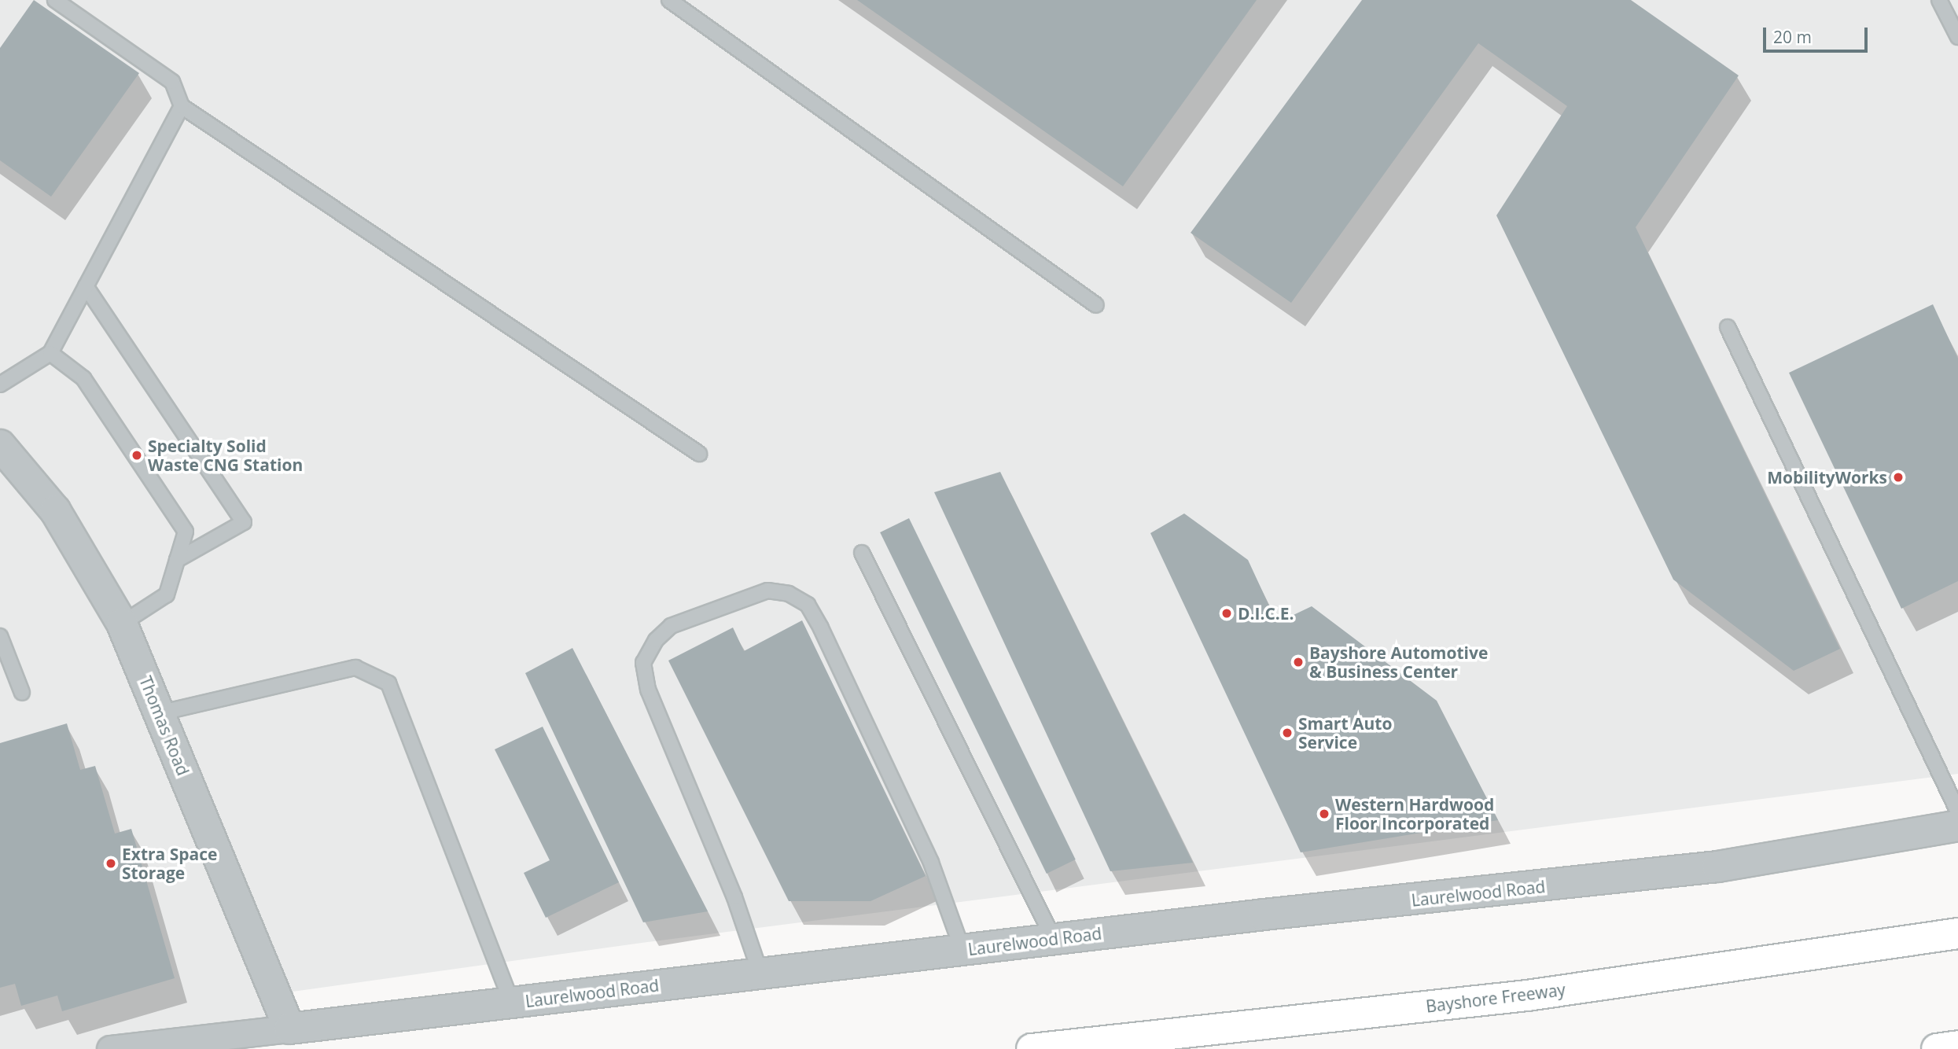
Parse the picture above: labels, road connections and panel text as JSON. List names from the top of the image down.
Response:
{
  "streets": {
    "highway": ["Bayshore Freeway"],
    "street": ["Thomas Road", "Laurelwood Road"]
  },
  "crossings": [
    ["Thomas Road", "Laurelwood Road"]
  ],
  "places": [
    "Specialty Solid Waste CNG Station",
    "MobilityWorks",
    "D.I.C.E.",
    "Bayshore Automotive & Business Center",
    "Smart Auto Service",
    "Western Hardwood Floor Incorporated",
    "Extra Space Storage"
  ],
  "scale_bar": "20 m"
}
